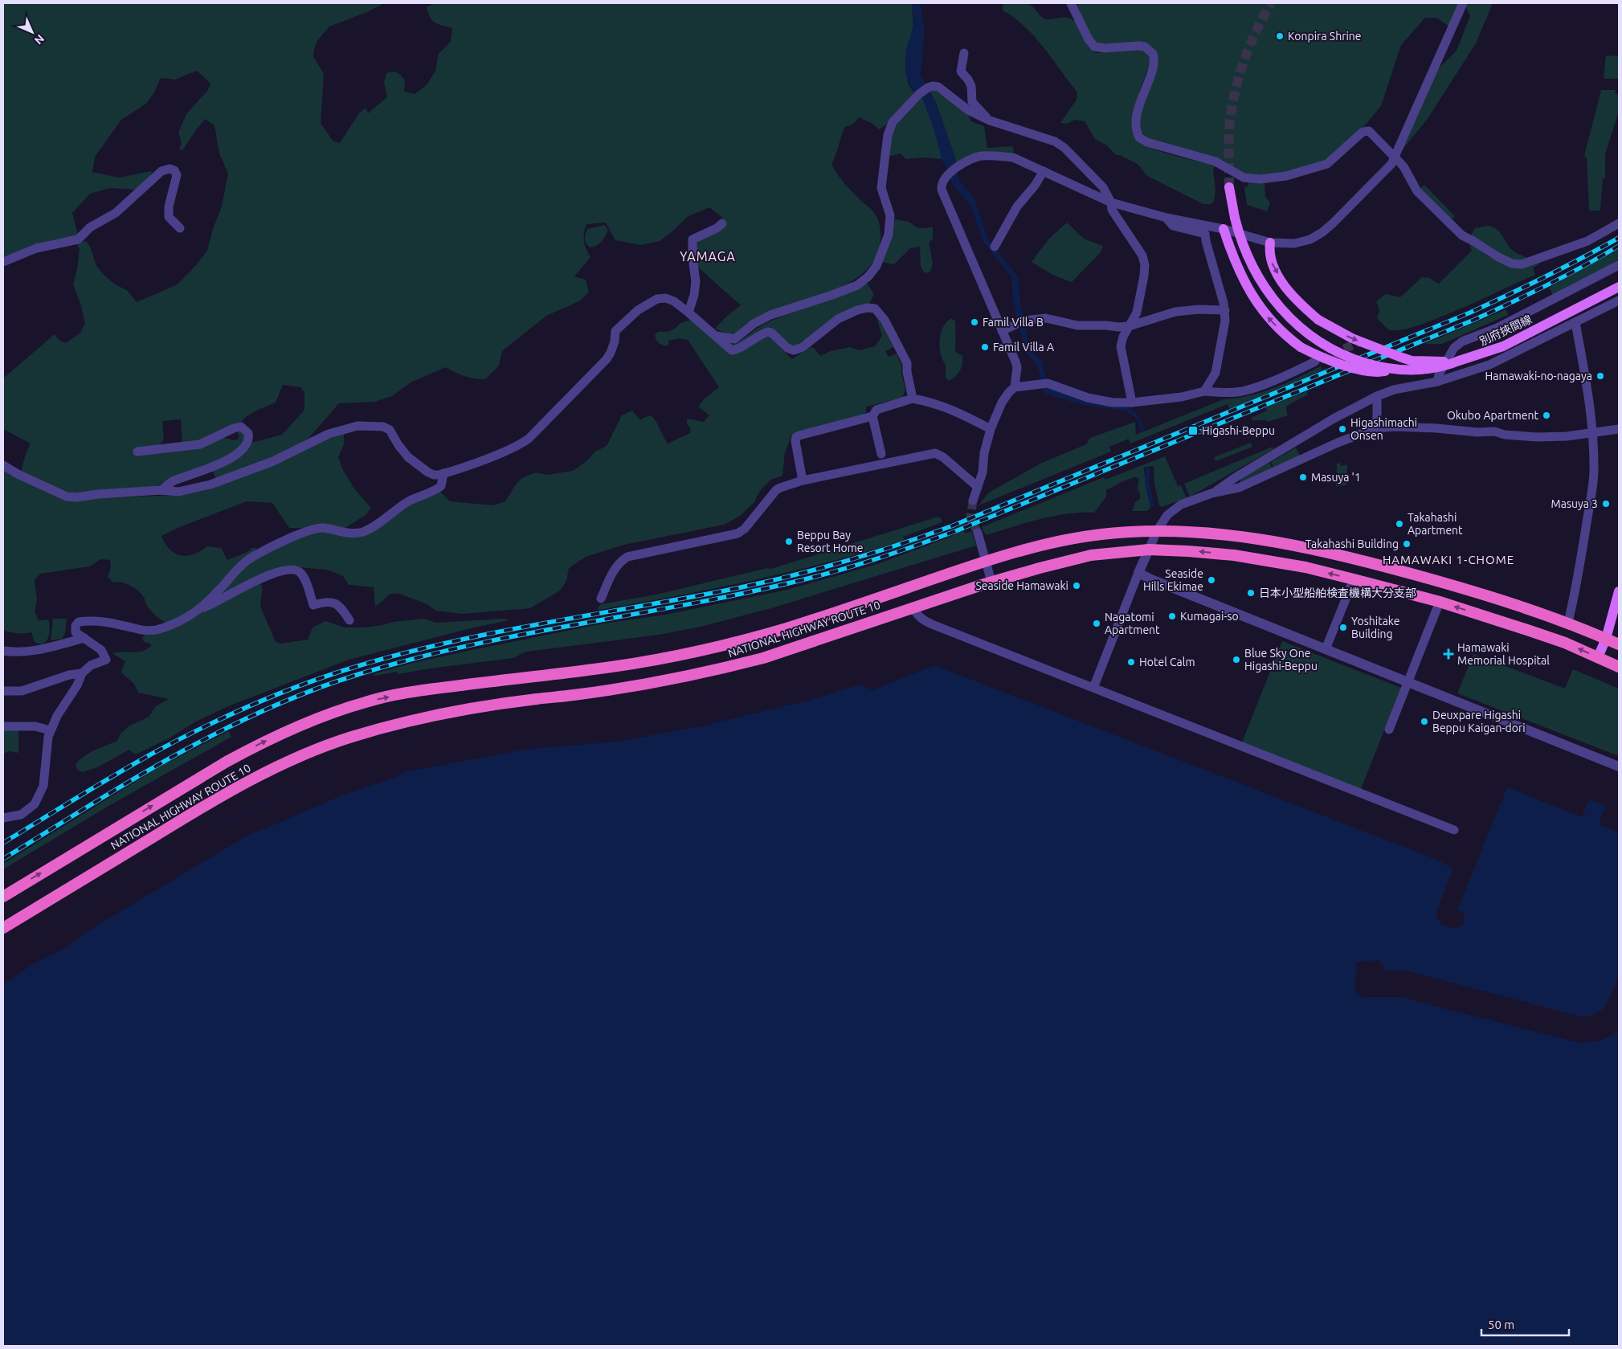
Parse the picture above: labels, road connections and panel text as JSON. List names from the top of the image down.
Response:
{
  "streets": {
    "highway": ["NATIONAL HIGHWAY ROUTE 10"],
    "main road": ["別府挾間線"]
  },
  "districts": ["YAMAGA", "HAMAWAKI 1-CHOME"],
  "places": {
    "other": [
      "Konpira Shrine",
      "Famil Villa B",
      "Famil Villa A",
      "Hamawaki-no-nagaya",
      "Okubo Apartment",
      "Higashimachi Onsen",
      "Masuya '1",
      "Masuya 3",
      "Takahashi Apartment",
      "Beppu Bay Resort Home",
      "Takahashi Building",
      "Seaside Hills Ekimae",
      "Seaside Hamawaki",
      "日本小型船舶検査機構大分支部",
      "Kumagai-so",
      "Nagatomi Apartment",
      "Yoshitake Building",
      "Blue Sky One Higashi-Beppu",
      "Hotel Calm",
      "Deuxpare Higashi Beppu Kaigan-dori"
    ],
    "transit": ["Higashi-Beppu"],
    "health": ["Hamawaki Memorial Hospital"]
  },
  "scale_bar": "50 m",
  "north": "bottom right"
}
